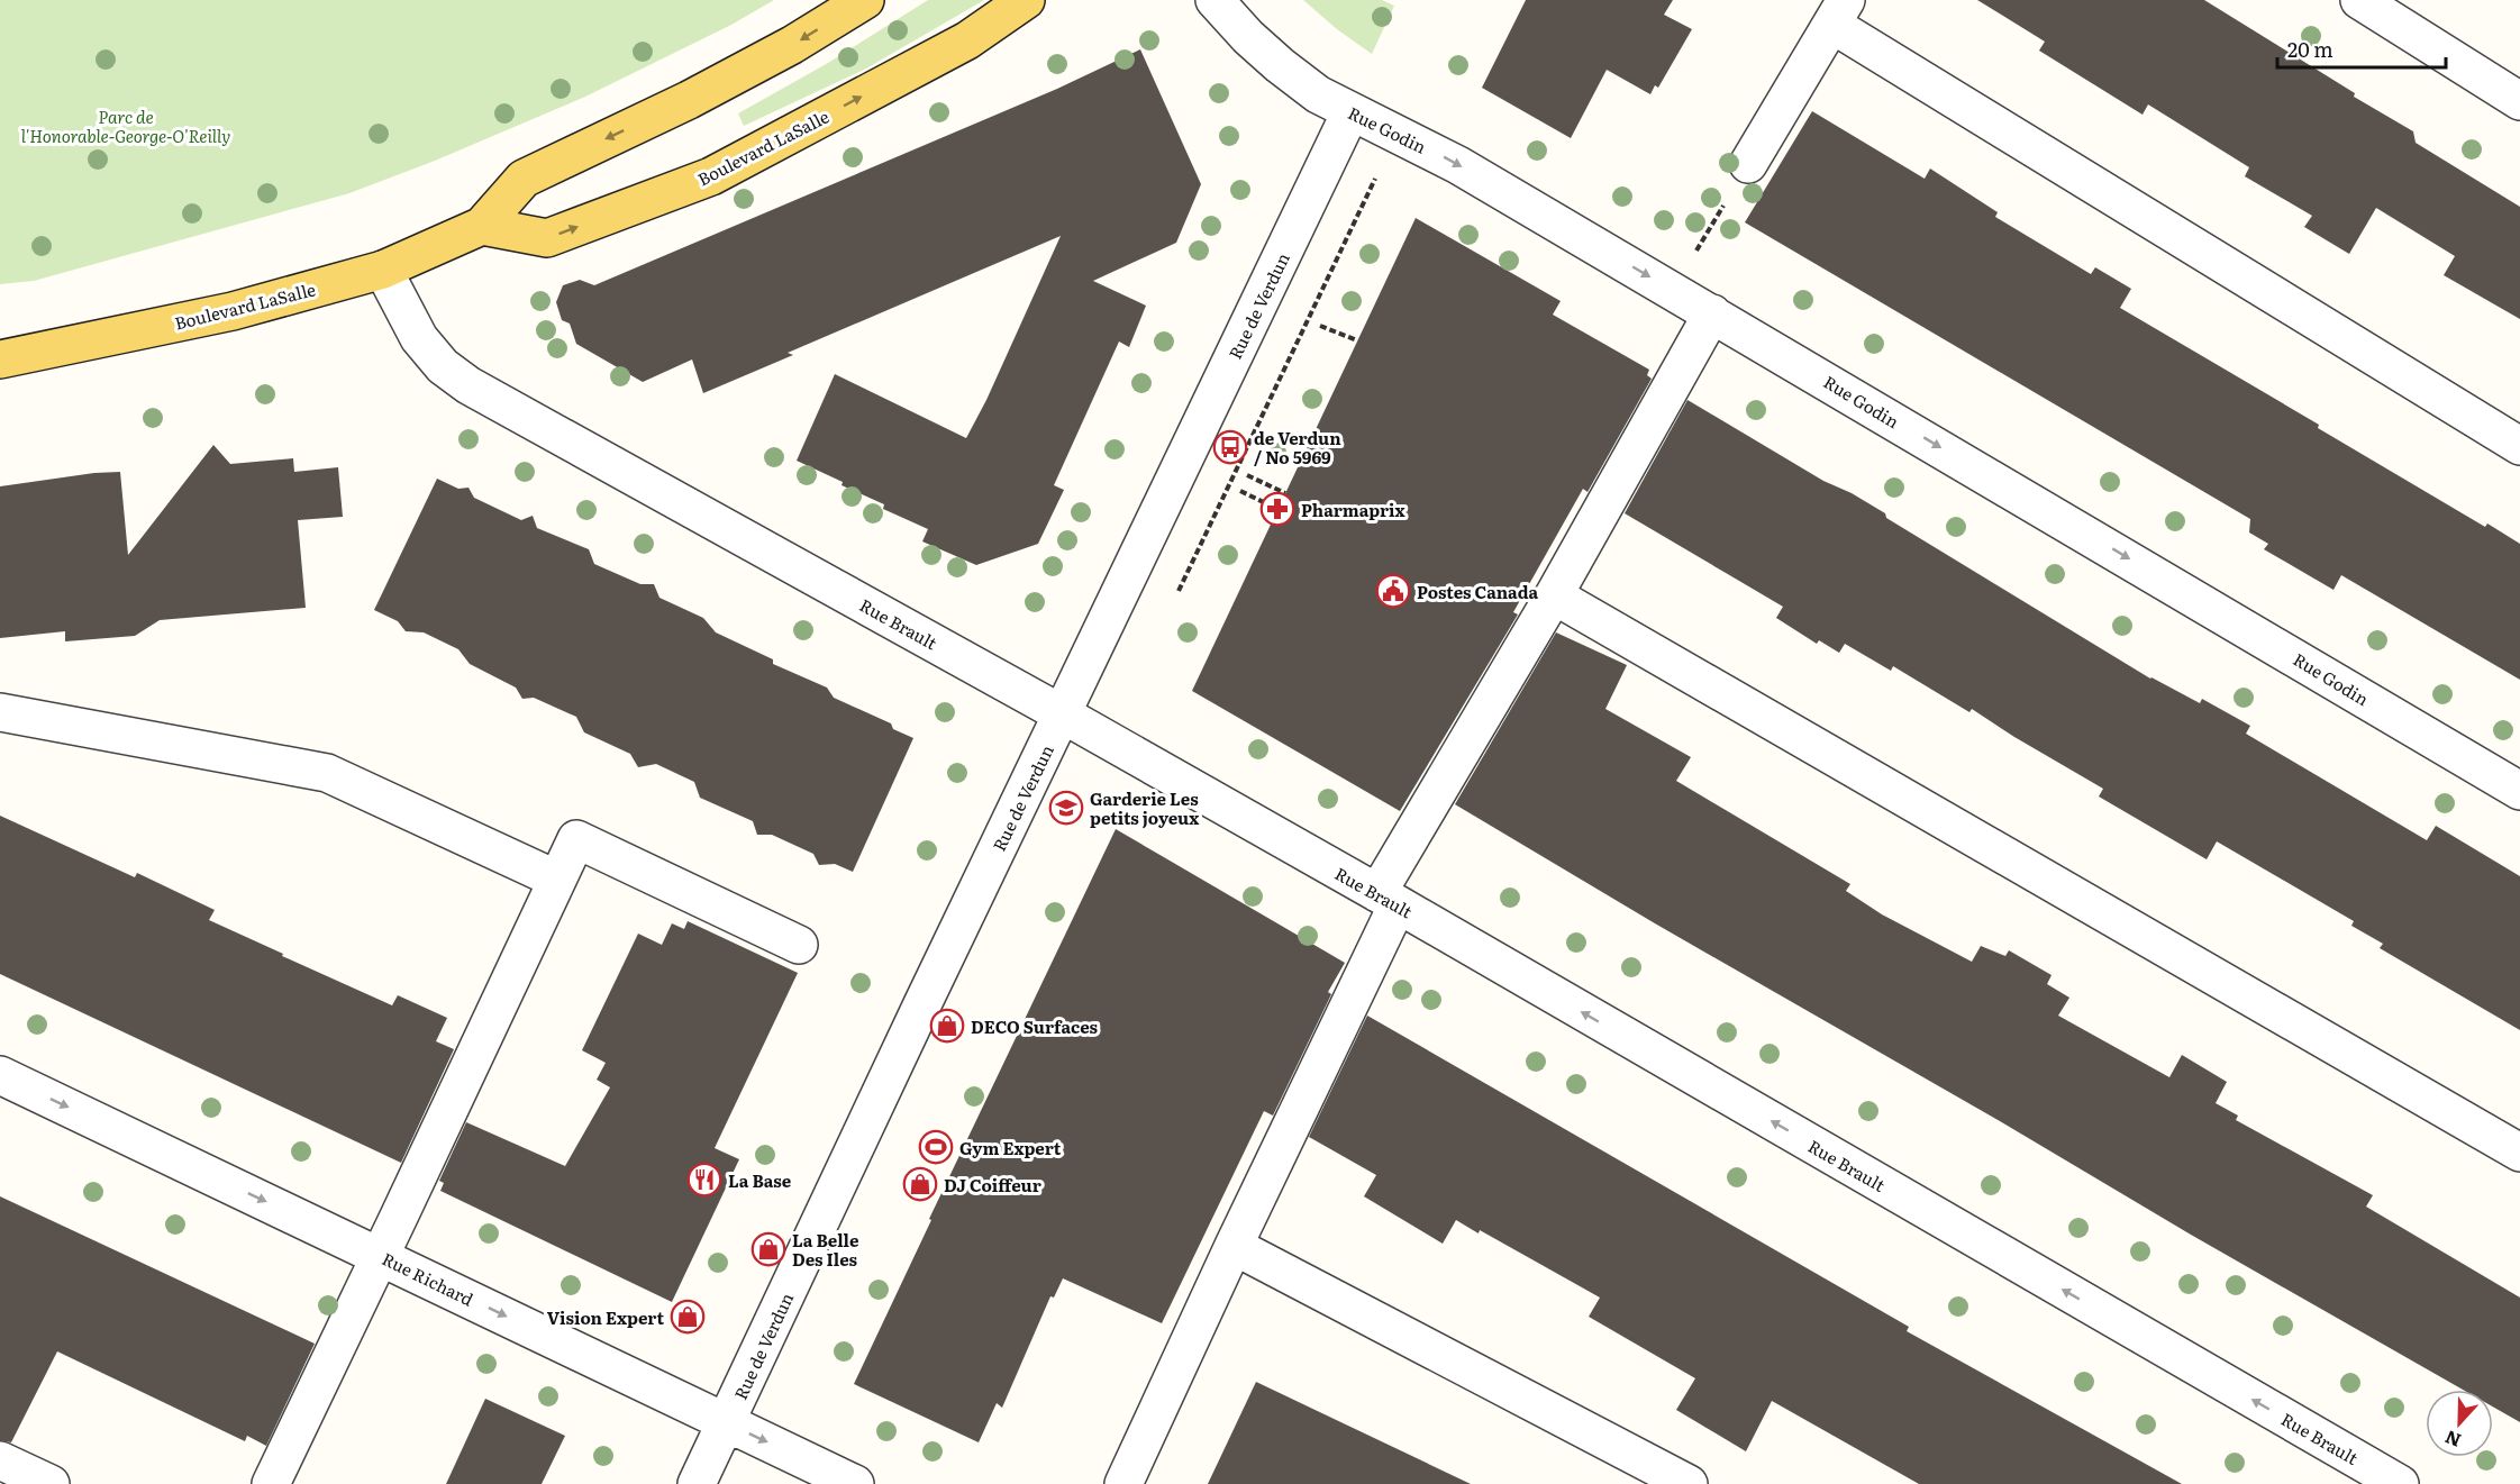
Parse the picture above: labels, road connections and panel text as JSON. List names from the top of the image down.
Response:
{
  "streets": {
    "main road": ["Boulevard LaSalle"],
    "street": [
      "Rue Godin",
      "Rue de Verdun",
      "Rue Brault",
      "Rue Richard"
    ]
  },
  "crossings": [
    ["Rue Godin", "Rue de Verdun"],
    ["Boulevard LaSalle", "Rue Brault"],
    ["Rue de Verdun", "Rue Brault"],
    ["Rue de Verdun", "Rue Richard"]
  ],
  "one_way": ["Rue Brault", "Rue Richard"],
  "parks": ["Parc de l'Honorable-George-O'Reilly"],
  "places": {
    "bus stop": ["de Verdun / No 5969"],
    "pharmacy": ["Pharmaprix"],
    "public building": ["Postes Canada"],
    "school or university": ["Garderie Les petits joyeux"],
    "shop": [
      "DECO Surfaces",
      "DJ Coiffeur",
      "La Belle Des Iles",
      "Vision Expert"
    ],
    "sports": ["Gym Expert"],
    "restaurant": ["La Base"]
  },
  "scale_bar": "20 m",
  "north": "bottom"
}
